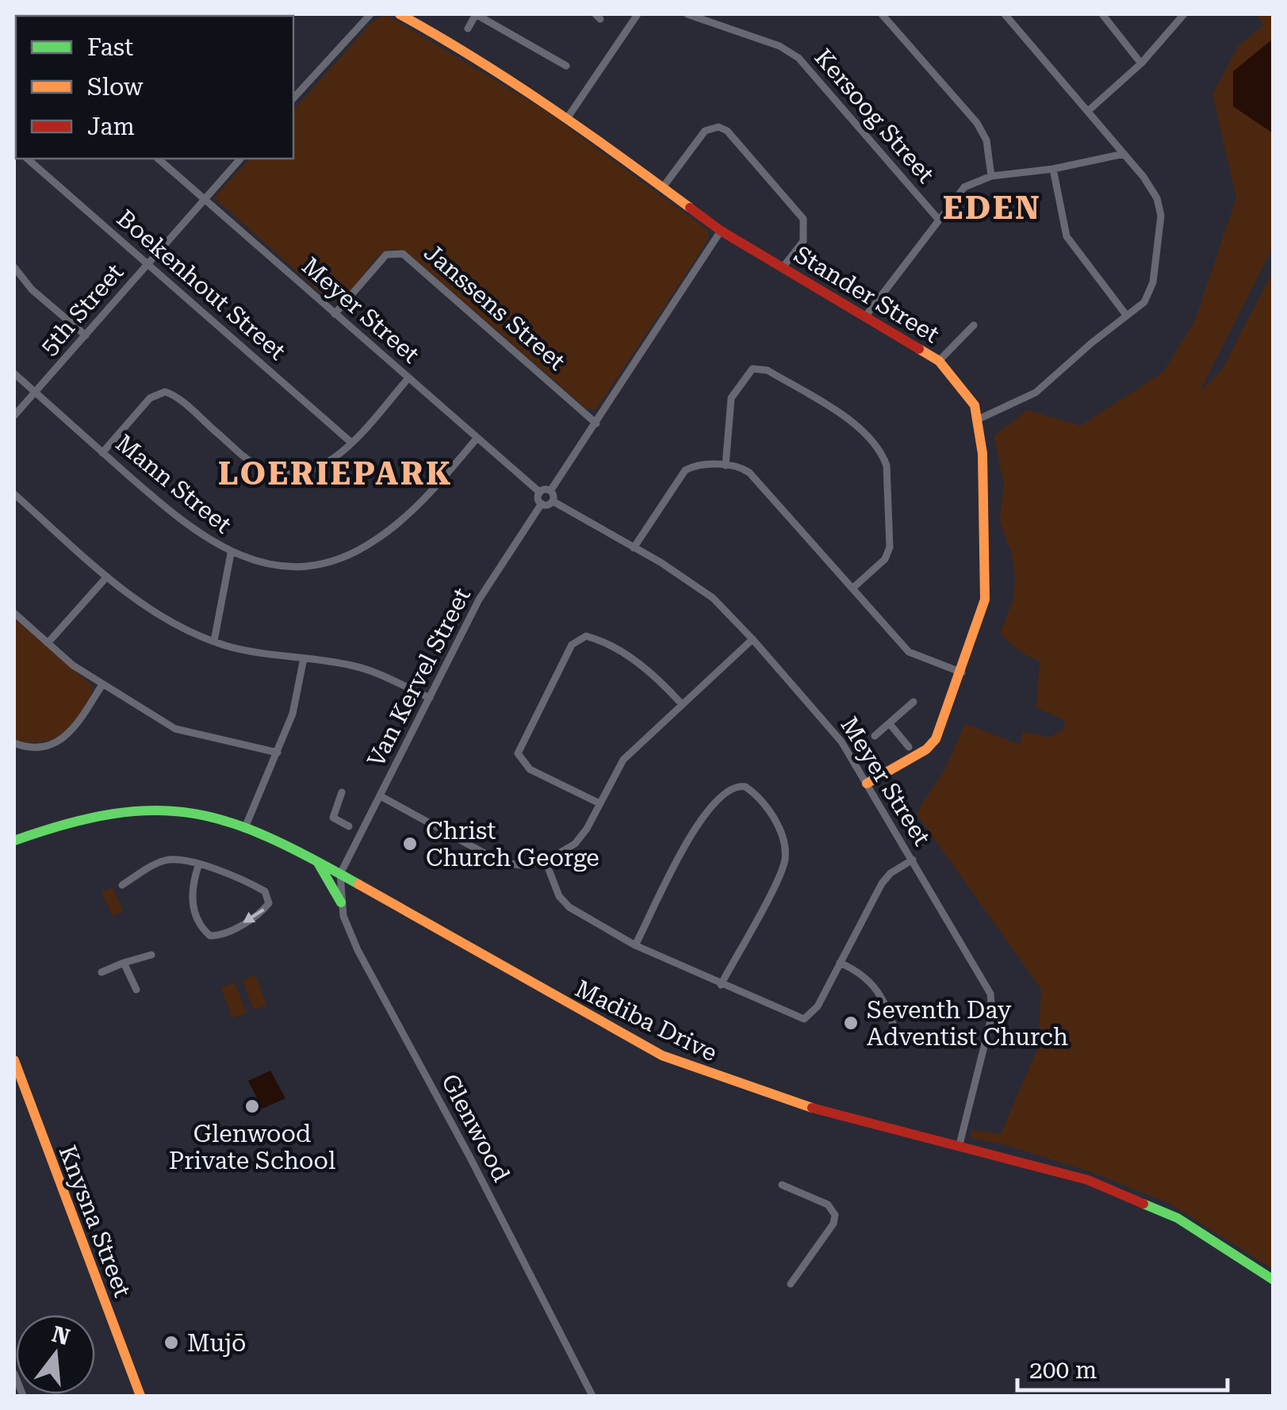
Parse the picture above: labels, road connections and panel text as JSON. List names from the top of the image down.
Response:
{
  "streets": {
    "main road": ["Stander Street", "Madiba Drive", "Knysna Street"],
    "street": [
      "Kersoog Street",
      "Boekenhout Street",
      "Janssens Street",
      "5th Street",
      "Meyer Street",
      "Mann Street",
      "Van Kervel Street",
      "Glenwood"
    ]
  },
  "crossings": [
    ["Boekenhout Street", "5th Street"],
    ["Stander Street", "Meyer Street"],
    ["Janssens Street", "Meyer Street"],
    ["5th Street", "Meyer Street"],
    ["5th Street", "Mann Street"],
    ["Meyer Street", "Mann Street"],
    ["Meyer Street", "Madiba Drive"],
    ["Van Kervel Street", "Madiba Drive"],
    ["Van Kervel Street", "Glenwood"],
    ["Madiba Drive", "Glenwood"]
  ],
  "districts": ["EDEN", "LOERIEPARK"],
  "places": [
    "Christ Church George",
    "Seventh Day Adventist Church",
    "Glenwood Private School",
    "Mujō"
  ],
  "legend": ["Fast", "Slow", "Jam"],
  "scale_bar": "200 m",
  "north": "top"
}
